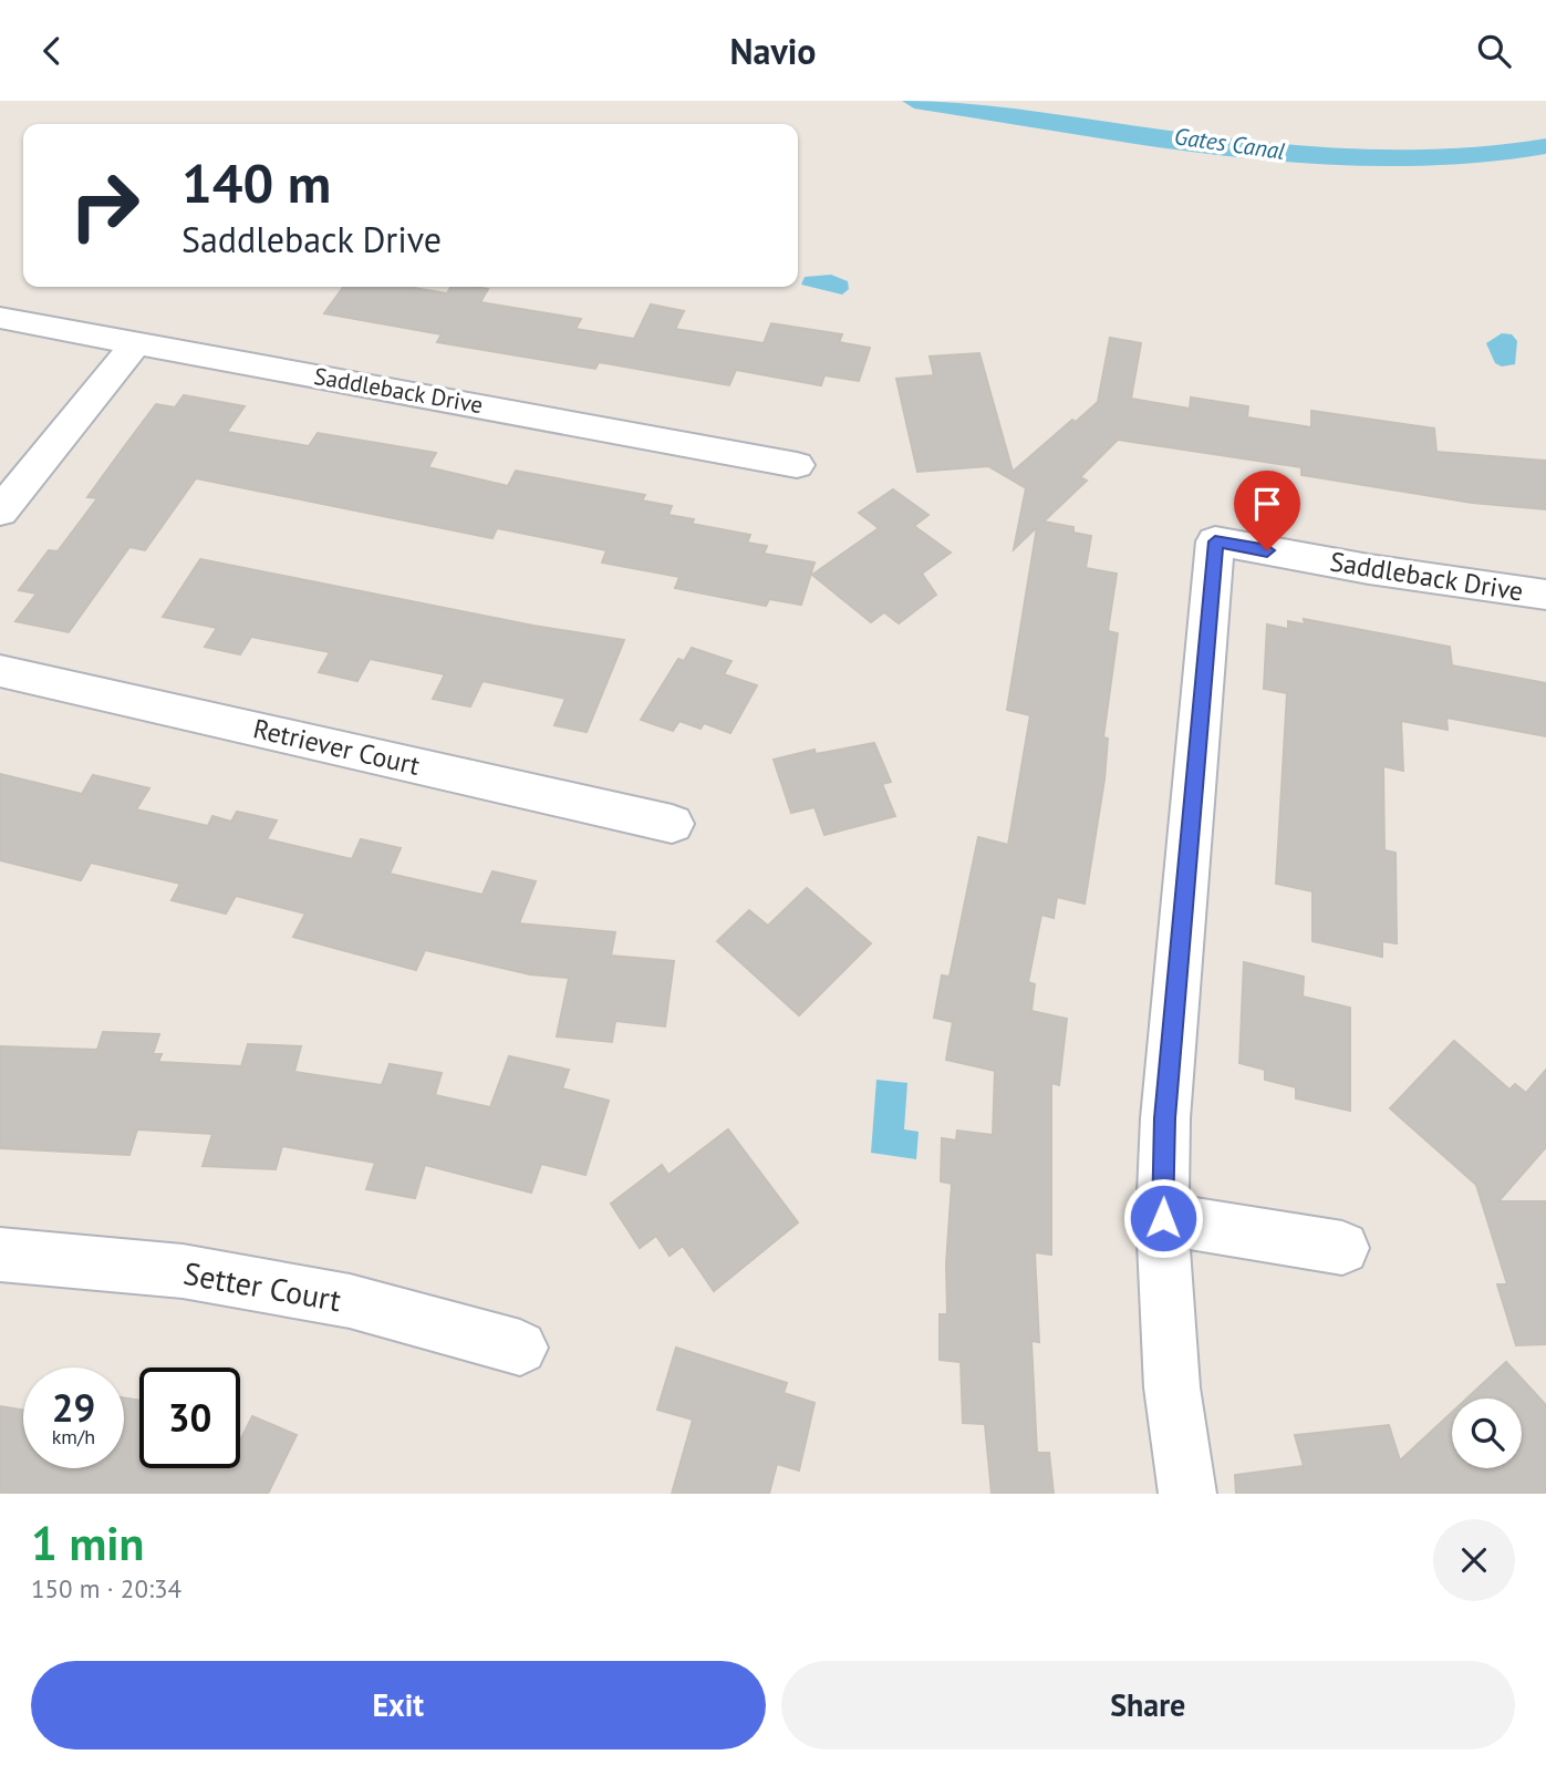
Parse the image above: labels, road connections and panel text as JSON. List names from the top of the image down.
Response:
{
  "streets": {
    "street": ["Saddleback Drive", "Retriever Court", "Setter Court"]
  },
  "water": ["Gates Canal"],
  "page": {
    "header": "Navio",
    "turn": ["140 m", "Saddleback Drive"],
    "speed": "29 km/h",
    "limit": "30",
    "heading": ["1 min", "150 m · 20:34"],
    "buttons": ["Exit", "Share"]
  }
}
